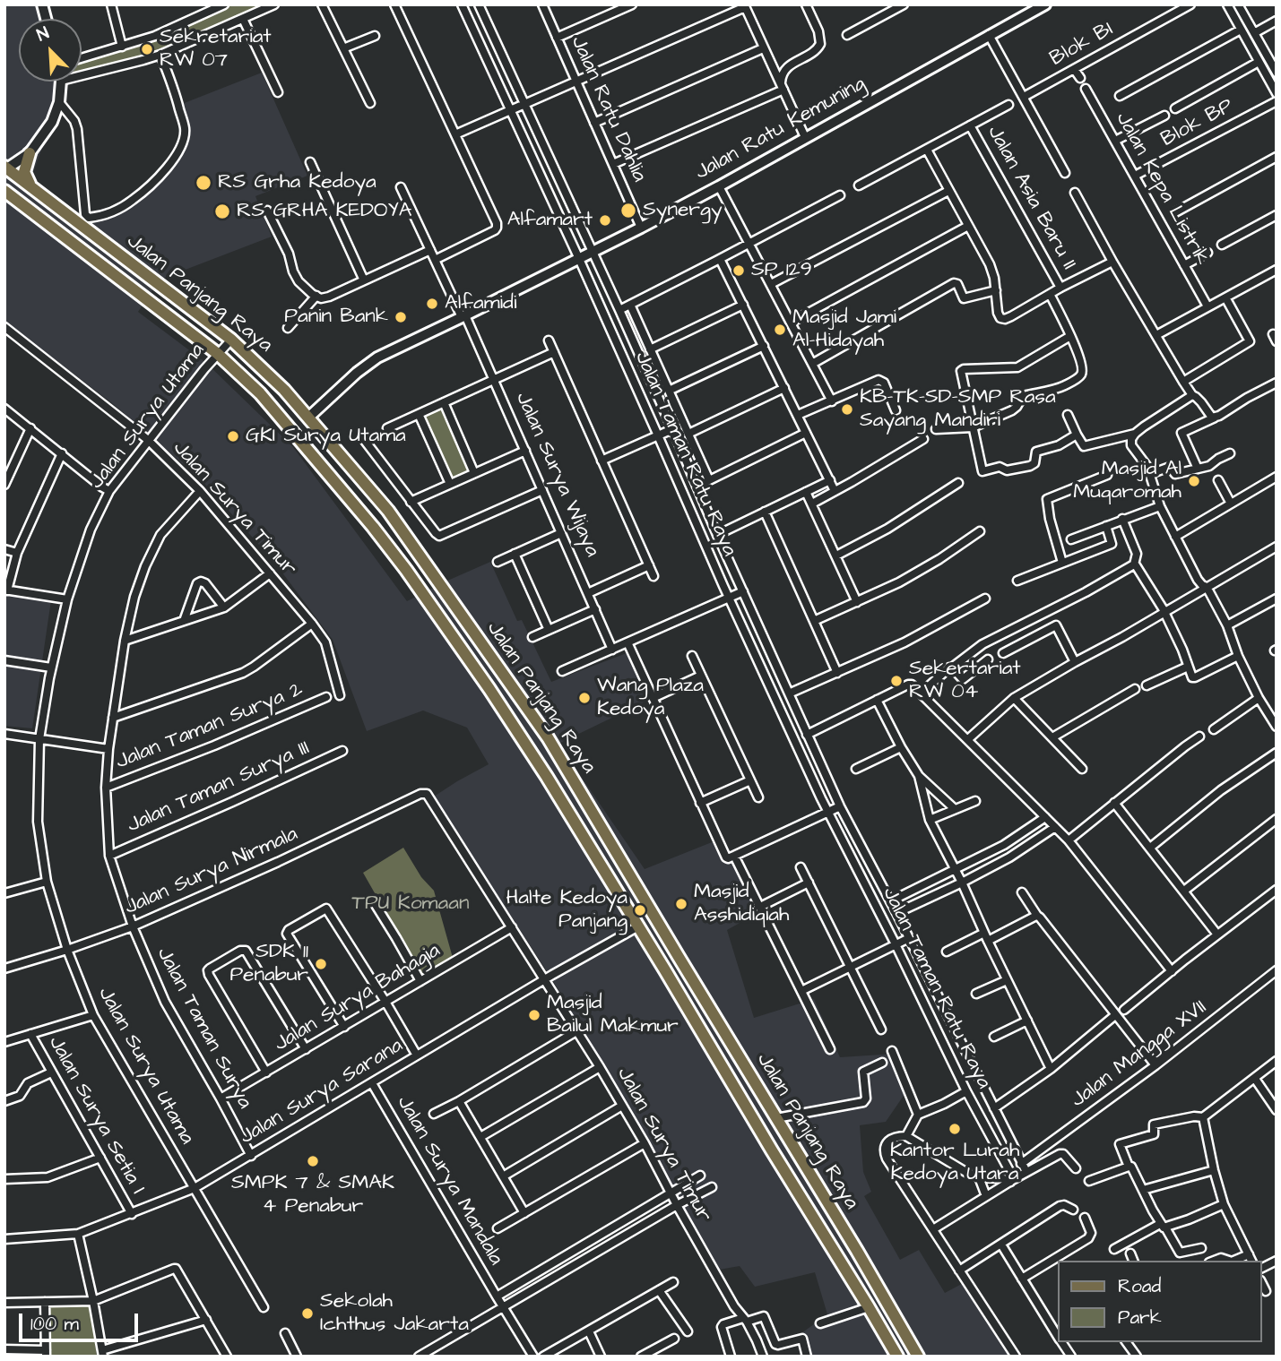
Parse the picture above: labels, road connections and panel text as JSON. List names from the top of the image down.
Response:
{
  "streets": {
    "main road": ["Jalan Panjang Raya"],
    "street": [
      "Blok BI",
      "Jalan Ratu Dahlia",
      "Blok BP",
      "Jalan Ratu Kemuning",
      "Jalan Kepa Listrik",
      "Jalan Asia Baru II",
      "Jalan Surya Utama",
      "Jalan Taman Ratu Raya",
      "Jalan Surya Wijaya",
      "Jalan Surya Timur",
      "Jalan Taman Surya 2",
      "Jalan Taman Surya III",
      "Jalan Surya Nirmala",
      "Jalan Surya Bahagia",
      "Jalan Taman Surya",
      "Jalan Mangga XVII",
      "Jalan Surya Sarana",
      "Jalan Surya Setia I",
      "Jalan Surya Mandala"
    ]
  },
  "crossings": [
    ["Jalan Ratu Dahlia", "Jalan Ratu Kemuning"],
    ["Blok BP", "Jalan Kepa Listrik"],
    ["Jalan Ratu Kemuning", "Jalan Taman Ratu Raya"],
    ["Jalan Panjang Raya", "Jalan Surya Utama"],
    ["Jalan Panjang Raya", "Jalan Surya Sarana"],
    ["Jalan Surya Utama", "Jalan Surya Timur"],
    ["Jalan Surya Utama", "Jalan Surya Nirmala"],
    ["Jalan Surya Utama", "Jalan Surya Sarana"],
    ["Jalan Taman Ratu Raya", "Jalan Mangga XVII"],
    ["Jalan Surya Timur", "Jalan Surya Nirmala"],
    ["Jalan Surya Timur", "Jalan Surya Bahagia"],
    ["Jalan Surya Timur", "Jalan Taman Surya"],
    ["Jalan Surya Timur", "Jalan Surya Sarana"],
    ["Jalan Surya Timur", "Jalan Surya Mandala"],
    ["Jalan Taman Surya 2", "Jalan Taman Surya"],
    ["Jalan Taman Surya III", "Jalan Taman Surya"],
    ["Jalan Surya Nirmala", "Jalan Taman Surya"],
    ["Jalan Surya Bahagia", "Jalan Taman Surya"],
    ["Jalan Taman Surya", "Jalan Surya Sarana"],
    ["Jalan Surya Sarana", "Jalan Surya Setia I"],
    ["Jalan Surya Sarana", "Jalan Surya Mandala"]
  ],
  "parks": ["TPU Komaan"],
  "places": [
    "Sekretariat RW 07",
    "RS Grha Kedoya",
    "Synergy",
    "RS GRHA KEDOYA",
    "Alfamart",
    "SP 129",
    "Alfamidi",
    "Panin Bank",
    "Masjid Jami Al-Hidayah",
    "KB-TK-SD-SMP Rasa Sayang Mandiri",
    "GKI Surya Utama",
    "Masjid Al Muqaromah",
    "Sekertariat RW 04",
    "Wang Plaza Kedoya",
    "Masjid Asshidiqiah",
    "Halte Kedoya Panjang",
    "SDK 11 Penabur",
    "Masjid Bailul Makmur",
    "Kantor Lurah Kedoya Utara",
    "SMPK 7 & SMAK 4 Penabur",
    "Sekolah Ichthus Jakarta"
  ],
  "legend": ["Road", "Park"],
  "scale_bar": "100 m",
  "north": "top left"
}
